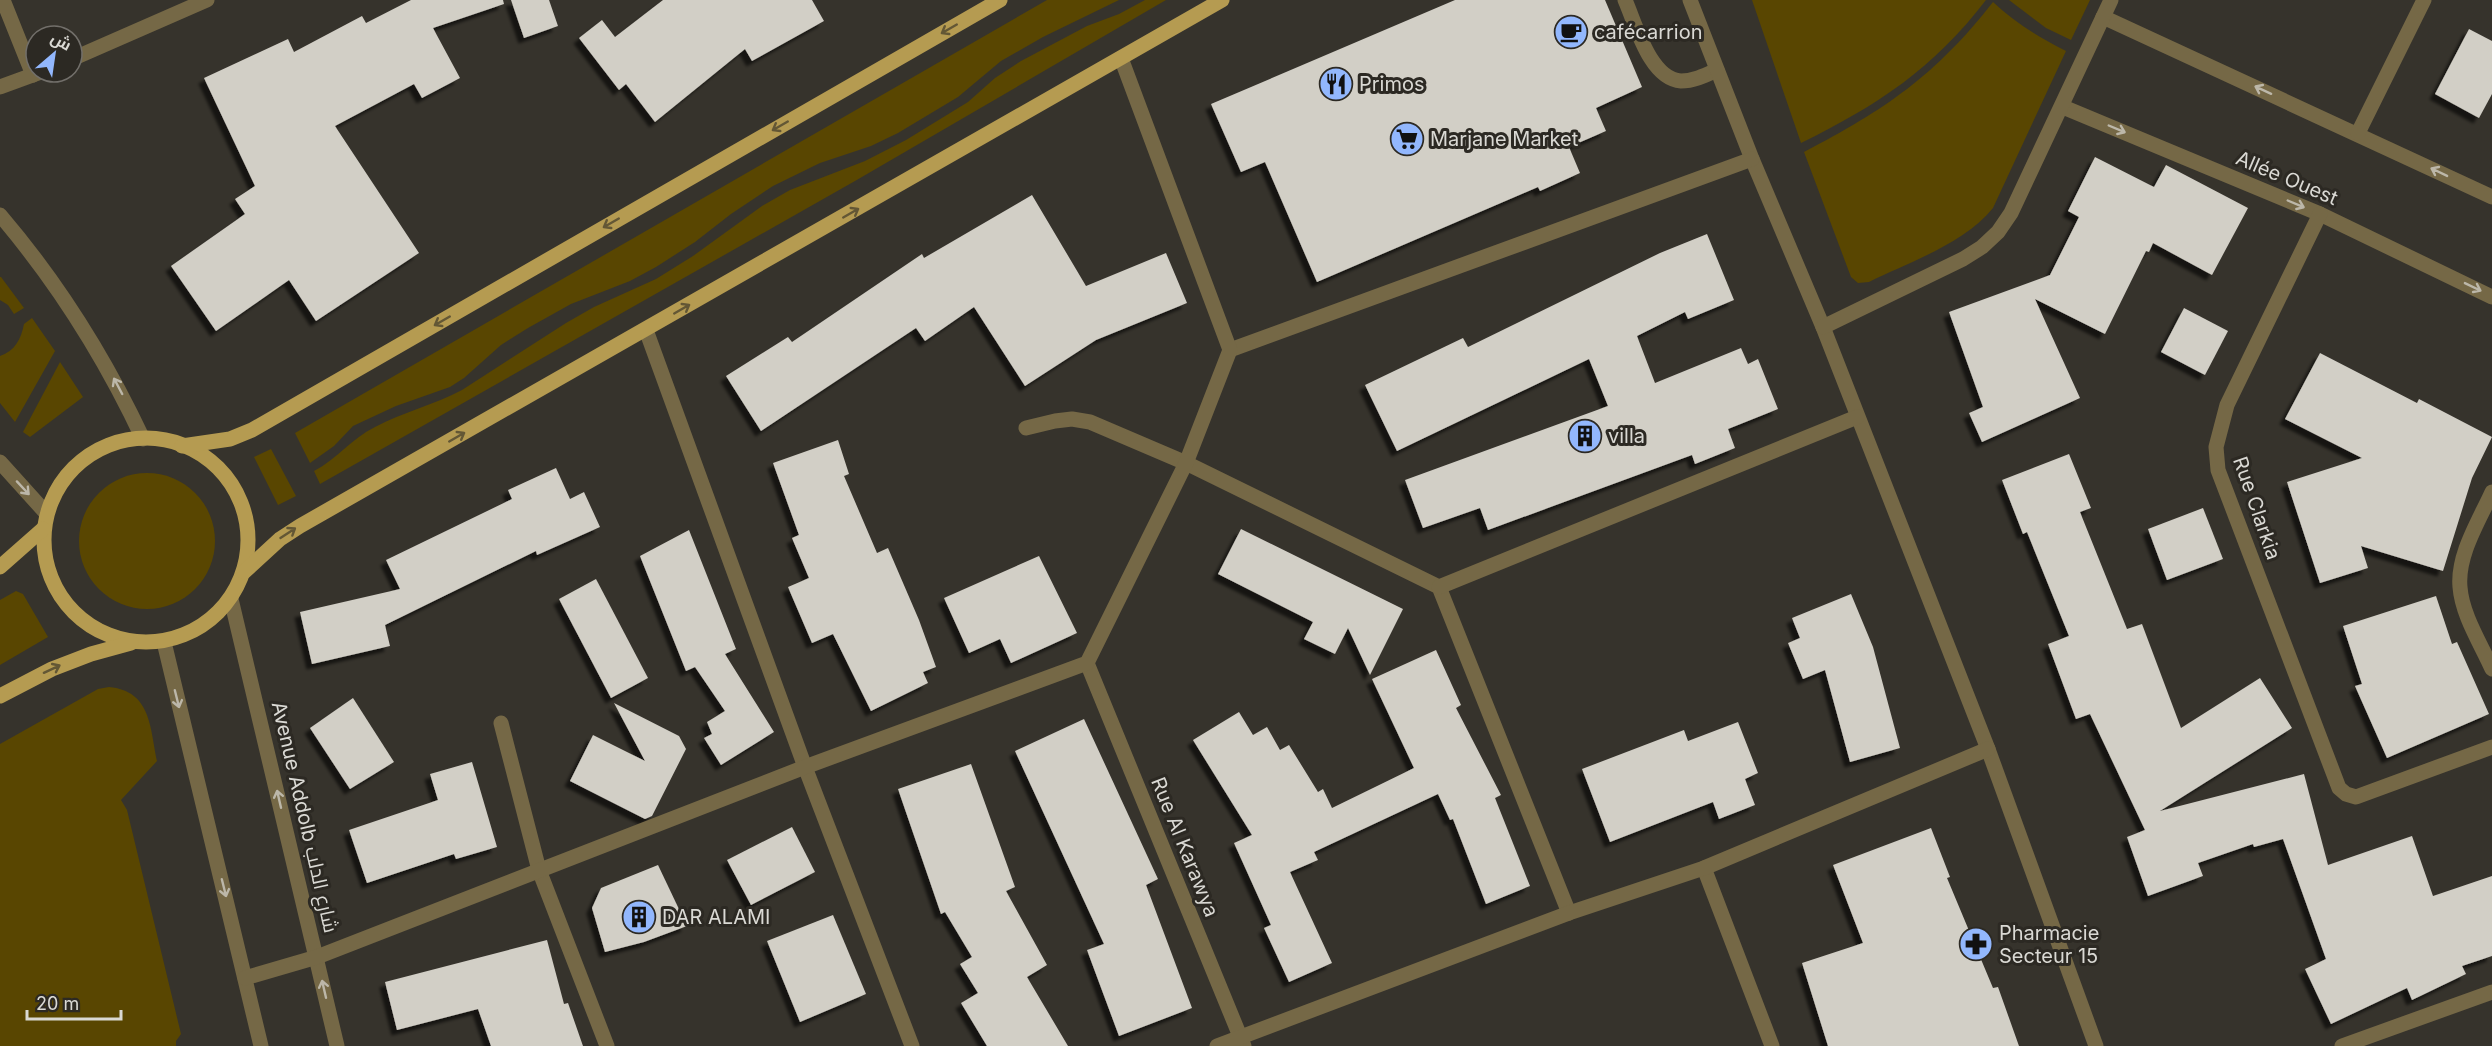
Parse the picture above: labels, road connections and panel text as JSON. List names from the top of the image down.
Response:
{
  "streets": {
    "street": [
      "Allée Ouest",
      "Rue Clarkia",
      "Avenue Addolb شارع الدلب",
      "Rue Al Karawya"
    ]
  },
  "crossings": [
    ["Allée Ouest", "Rue Clarkia"]
  ],
  "places": {
    "cafe": ["cafécarrion"],
    "restaurant": ["Primos"],
    "supermarket": ["Marjane Market"],
    "building": ["villa", "DAR ALAMI"],
    "pharmacy": ["Pharmacie Secteur 15"]
  },
  "scale_bar": "20 m",
  "north": "top right"
}
